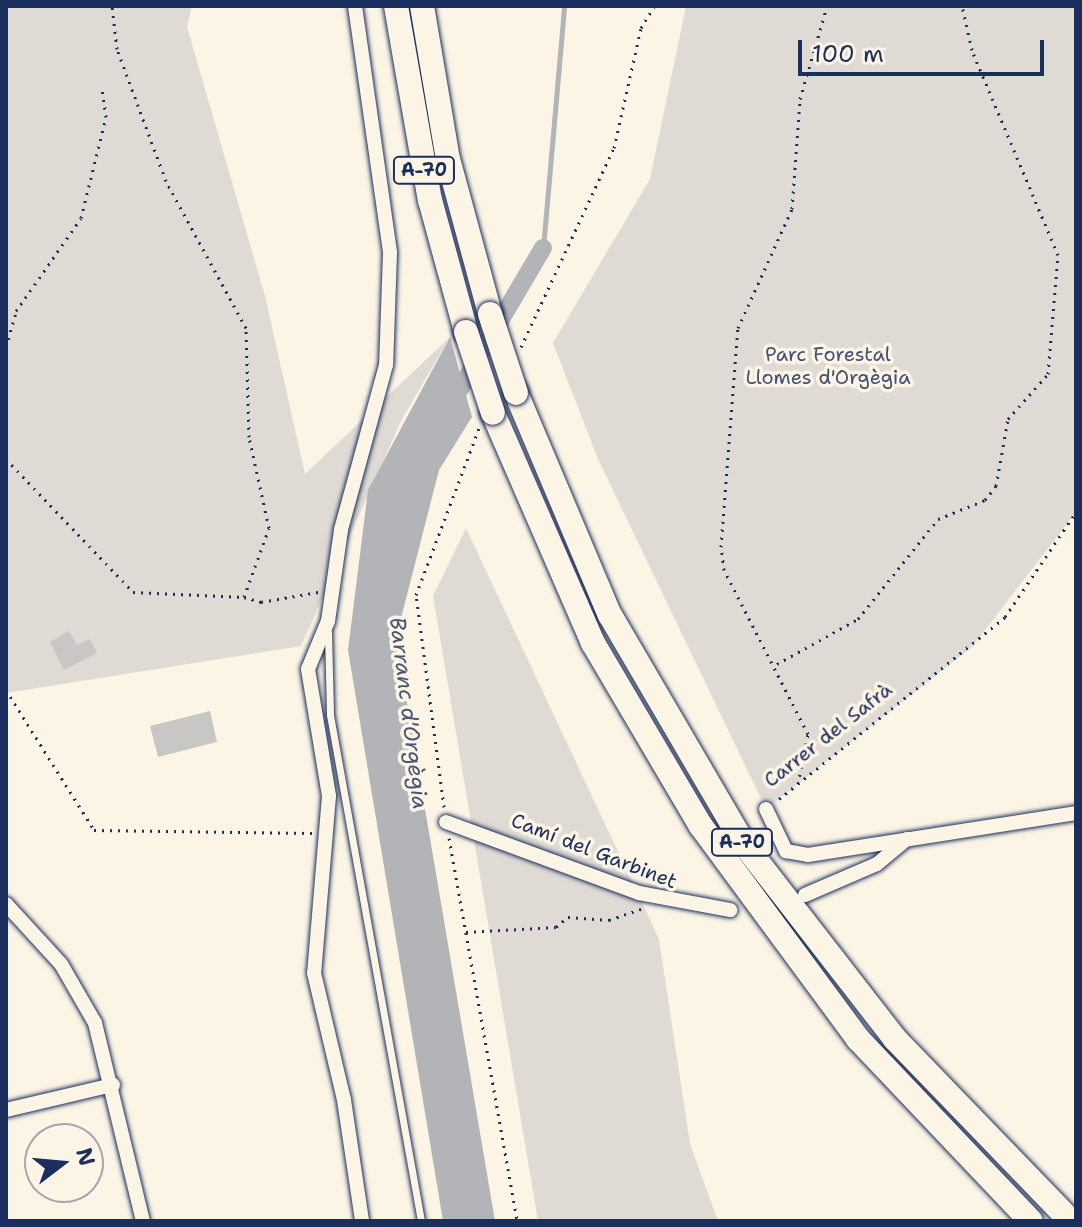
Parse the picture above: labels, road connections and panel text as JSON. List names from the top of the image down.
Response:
{
  "streets": {
    "highway": ["A-70"],
    "street": ["Carrer del Safrà", "Camí del Garbinet"]
  },
  "water": ["Barranc d'Orgègia"],
  "parks": ["Parc Forestal Llomes d'Orgègia"],
  "scale_bar": "100 m",
  "north": "right"
}
